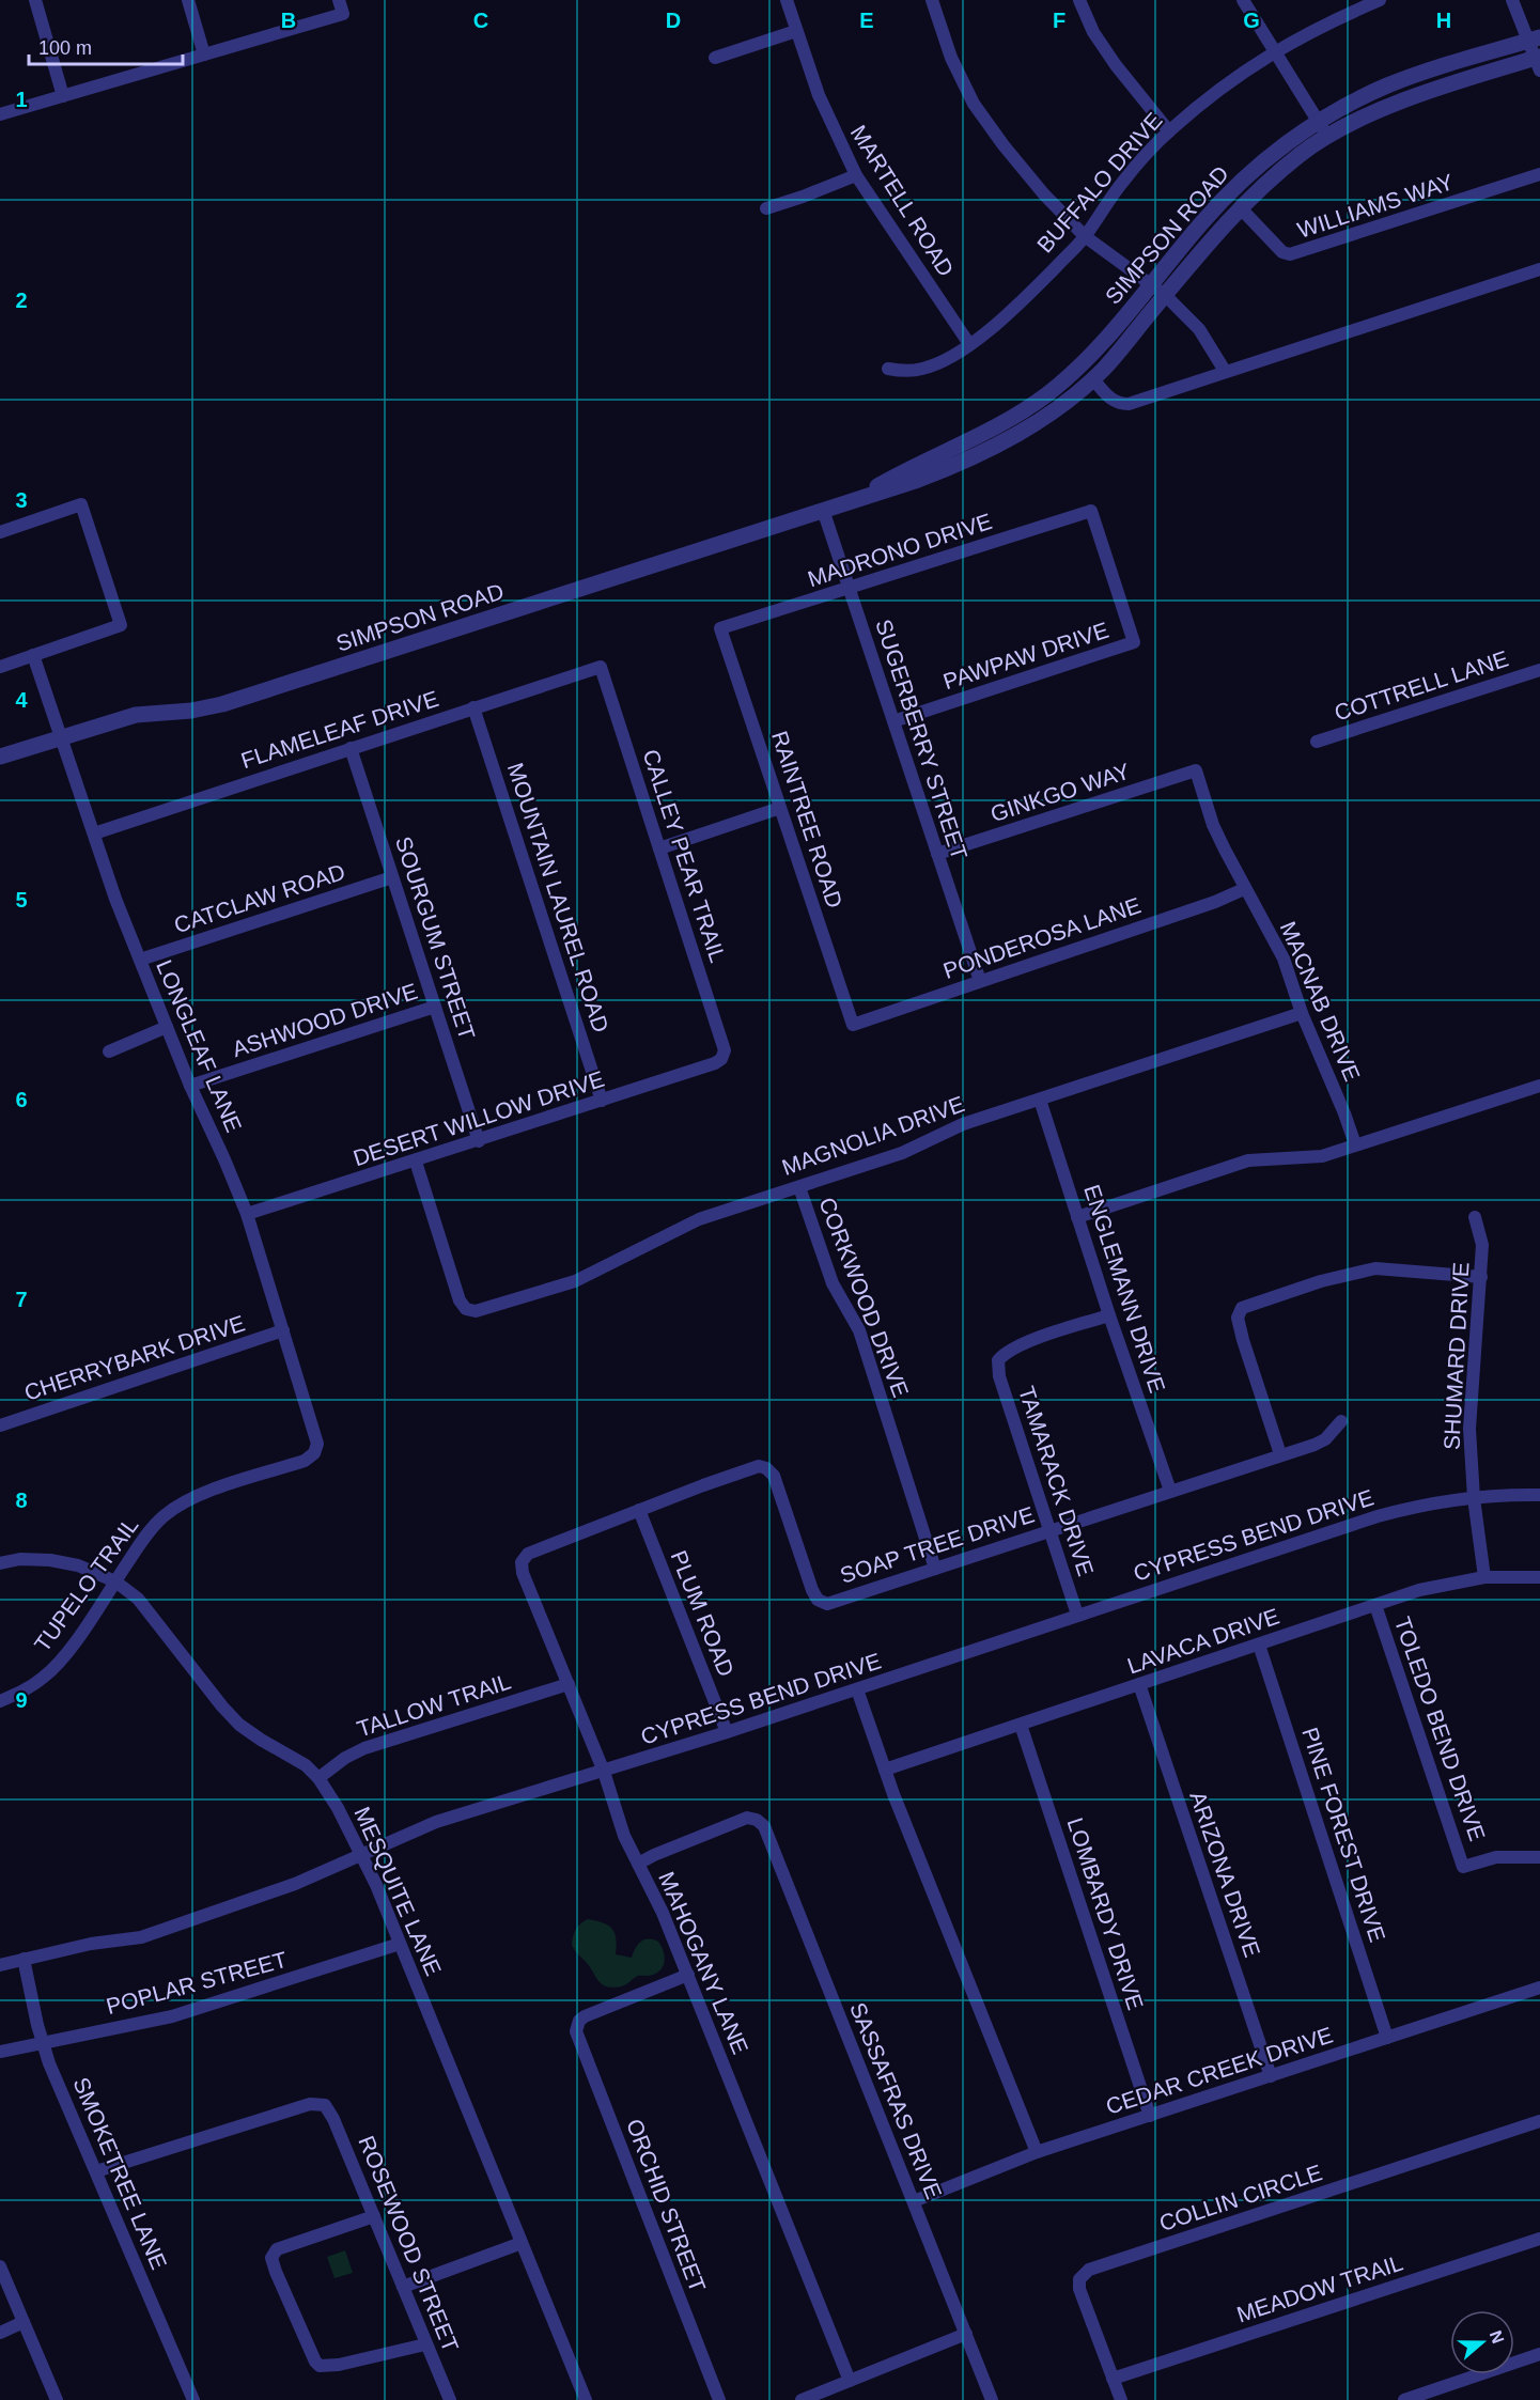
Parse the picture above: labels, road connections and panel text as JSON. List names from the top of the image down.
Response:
{
  "streets": {
    "street": [
      "BUFFALO DRIVE",
      "MARTELL ROAD",
      "WILLIAMS WAY",
      "SIMPSON ROAD",
      "MADRONO DRIVE",
      "PAWPAW DRIVE",
      "COTTRELL LANE",
      "FLAMELEAF DRIVE",
      "SUGERBERRY STREET",
      "GINKGO WAY",
      "RAINTREE ROAD",
      "CALLEY PEAR TRAIL",
      "MOUNTAIN LAUREL ROAD",
      "CATCLAW ROAD",
      "SOURGUM STREET",
      "PONDEROSA LANE",
      "MACNAB DRIVE",
      "ASHWOOD DRIVE",
      "LONGLEAF LANE",
      "DESERT WILLOW DRIVE",
      "MAGNOLIA DRIVE",
      "ENGLEMANN DRIVE",
      "CORKWOOD DRIVE",
      "SHUMARD DRIVE",
      "CHERRYBARK DRIVE",
      "TAMARACK DRIVE",
      "CYPRESS BEND DRIVE",
      "SOAP TREE DRIVE",
      "TUPELO TRAIL",
      "PLUM ROAD",
      "LAVACA DRIVE",
      "TALLOW TRAIL",
      "TOLEDO BEND DRIVE",
      "PINE FOREST DRIVE",
      "ARIZONA DRIVE",
      "MESQUITE LANE",
      "LOMBARDY DRIVE",
      "MAHOGANY LANE",
      "POPLAR STREET",
      "CEDAR CREEK DRIVE",
      "SASSAFRAS DRIVE",
      "SMOKETREE LANE",
      "COLLIN CIRCLE",
      "ORCHID STREET",
      "ROSEWOOD STREET",
      "MEADOW TRAIL"
    ]
  },
  "crossings": [
    ["BUFFALO DRIVE", "MARTELL ROAD"],
    ["WILLIAMS WAY", "SIMPSON ROAD"],
    ["SIMPSON ROAD", "SUGERBERRY STREET"],
    ["SIMPSON ROAD", "LONGLEAF LANE"],
    ["MADRONO DRIVE", "PAWPAW DRIVE"],
    ["MADRONO DRIVE", "SUGERBERRY STREET"],
    ["MADRONO DRIVE", "RAINTREE ROAD"],
    ["PAWPAW DRIVE", "SUGERBERRY STREET"],
    ["FLAMELEAF DRIVE", "CALLEY PEAR TRAIL"],
    ["FLAMELEAF DRIVE", "MOUNTAIN LAUREL ROAD"],
    ["FLAMELEAF DRIVE", "SOURGUM STREET"],
    ["FLAMELEAF DRIVE", "LONGLEAF LANE"],
    ["SUGERBERRY STREET", "GINKGO WAY"],
    ["SUGERBERRY STREET", "PONDEROSA LANE"],
    ["GINKGO WAY", "MACNAB DRIVE"],
    ["RAINTREE ROAD", "PONDEROSA LANE"],
    ["CALLEY PEAR TRAIL", "DESERT WILLOW DRIVE"],
    ["MOUNTAIN LAUREL ROAD", "DESERT WILLOW DRIVE"],
    ["CATCLAW ROAD", "SOURGUM STREET"],
    ["CATCLAW ROAD", "LONGLEAF LANE"],
    ["SOURGUM STREET", "ASHWOOD DRIVE"],
    ["SOURGUM STREET", "DESERT WILLOW DRIVE"],
    ["PONDEROSA LANE", "MACNAB DRIVE"],
    ["MACNAB DRIVE", "MAGNOLIA DRIVE"],
    ["ASHWOOD DRIVE", "LONGLEAF LANE"],
    ["LONGLEAF LANE", "DESERT WILLOW DRIVE"],
    ["LONGLEAF LANE", "CHERRYBARK DRIVE"],
    ["LONGLEAF LANE", "TUPELO TRAIL"],
    ["DESERT WILLOW DRIVE", "MAGNOLIA DRIVE"],
    ["MAGNOLIA DRIVE", "ENGLEMANN DRIVE"],
    ["MAGNOLIA DRIVE", "CORKWOOD DRIVE"],
    ["ENGLEMANN DRIVE", "TAMARACK DRIVE"],
    ["ENGLEMANN DRIVE", "SOAP TREE DRIVE"],
    ["CORKWOOD DRIVE", "SOAP TREE DRIVE"],
    ["SHUMARD DRIVE", "CYPRESS BEND DRIVE"],
    ["SHUMARD DRIVE", "LAVACA DRIVE"],
    ["TAMARACK DRIVE", "CYPRESS BEND DRIVE"],
    ["TAMARACK DRIVE", "SOAP TREE DRIVE"],
    ["CYPRESS BEND DRIVE", "PLUM ROAD"],
    ["CYPRESS BEND DRIVE", "MESQUITE LANE"],
    ["CYPRESS BEND DRIVE", "MAHOGANY LANE"],
    ["CYPRESS BEND DRIVE", "SMOKETREE LANE"],
    ["SOAP TREE DRIVE", "PLUM ROAD"],
    ["SOAP TREE DRIVE", "MAHOGANY LANE"],
    ["TUPELO TRAIL", "MESQUITE LANE"],
    ["LAVACA DRIVE", "TOLEDO BEND DRIVE"],
    ["LAVACA DRIVE", "PINE FOREST DRIVE"],
    ["LAVACA DRIVE", "ARIZONA DRIVE"],
    ["LAVACA DRIVE", "LOMBARDY DRIVE"],
    ["TALLOW TRAIL", "MESQUITE LANE"],
    ["TALLOW TRAIL", "MAHOGANY LANE"],
    ["PINE FOREST DRIVE", "CEDAR CREEK DRIVE"],
    ["ARIZONA DRIVE", "CEDAR CREEK DRIVE"],
    ["MESQUITE LANE", "POPLAR STREET"],
    ["LOMBARDY DRIVE", "CEDAR CREEK DRIVE"],
    ["MAHOGANY LANE", "SASSAFRAS DRIVE"],
    ["MAHOGANY LANE", "ORCHID STREET"],
    ["POPLAR STREET", "SMOKETREE LANE"],
    ["CEDAR CREEK DRIVE", "SASSAFRAS DRIVE"],
    ["SMOKETREE LANE", "ROSEWOOD STREET"],
    ["COLLIN CIRCLE", "MEADOW TRAIL"]
  ],
  "scale_bar": "100 m",
  "north": "right",
  "grid": {
    "columns": [
      "B",
      "C",
      "D",
      "E",
      "F",
      "G",
      "H"
    ],
    "rows": [
      "1",
      "2",
      "3",
      "4",
      "5",
      "6",
      "7",
      "8",
      "9"
    ]
  }
}
